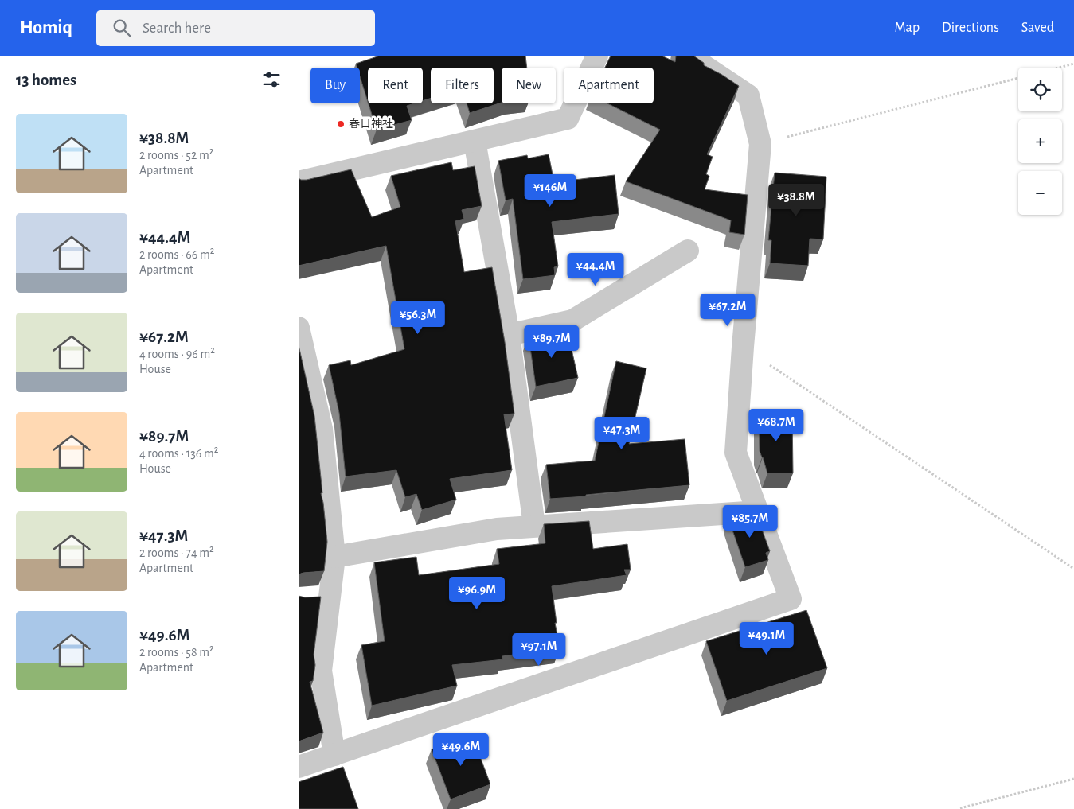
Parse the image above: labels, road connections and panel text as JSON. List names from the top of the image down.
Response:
{
  "places": ["春日神社"],
  "page": {
    "header": "Homiq",
    "search": "Search here",
    "nav": ["Map", "Directions", "Saved"],
    "heading": "13 homes",
    "map_buttons": ["+", "−"],
    "chip": [
      "Buy",
      "Rent",
      "Filters",
      "New",
      "Apartment"
    ],
    "list": [
      {
        "name": "¥38.8M",
        "note": "2 rooms · 52 m² · Apartment"
      },
      {
        "name": "¥44.4M",
        "note": "2 rooms · 66 m² · Apartment"
      },
      {
        "name": "¥67.2M",
        "note": "4 rooms · 96 m² · House"
      },
      {
        "name": "¥89.7M",
        "note": "4 rooms · 136 m² · House"
      },
      {
        "name": "¥47.3M",
        "note": "2 rooms · 74 m² · Apartment"
      },
      {
        "name": "¥49.6M",
        "note": "2 rooms · 58 m² · Apartment"
      }
    ],
    "price": [
      "¥146M",
      "¥38.8M",
      "¥44.4M",
      "¥67.2M",
      "¥56.3M",
      "¥89.7M",
      "¥68.7M",
      "¥47.3M",
      "¥85.7M",
      "¥96.9M",
      "¥49.1M",
      "¥97.1M",
      "¥49.6M"
    ]
  }
}
